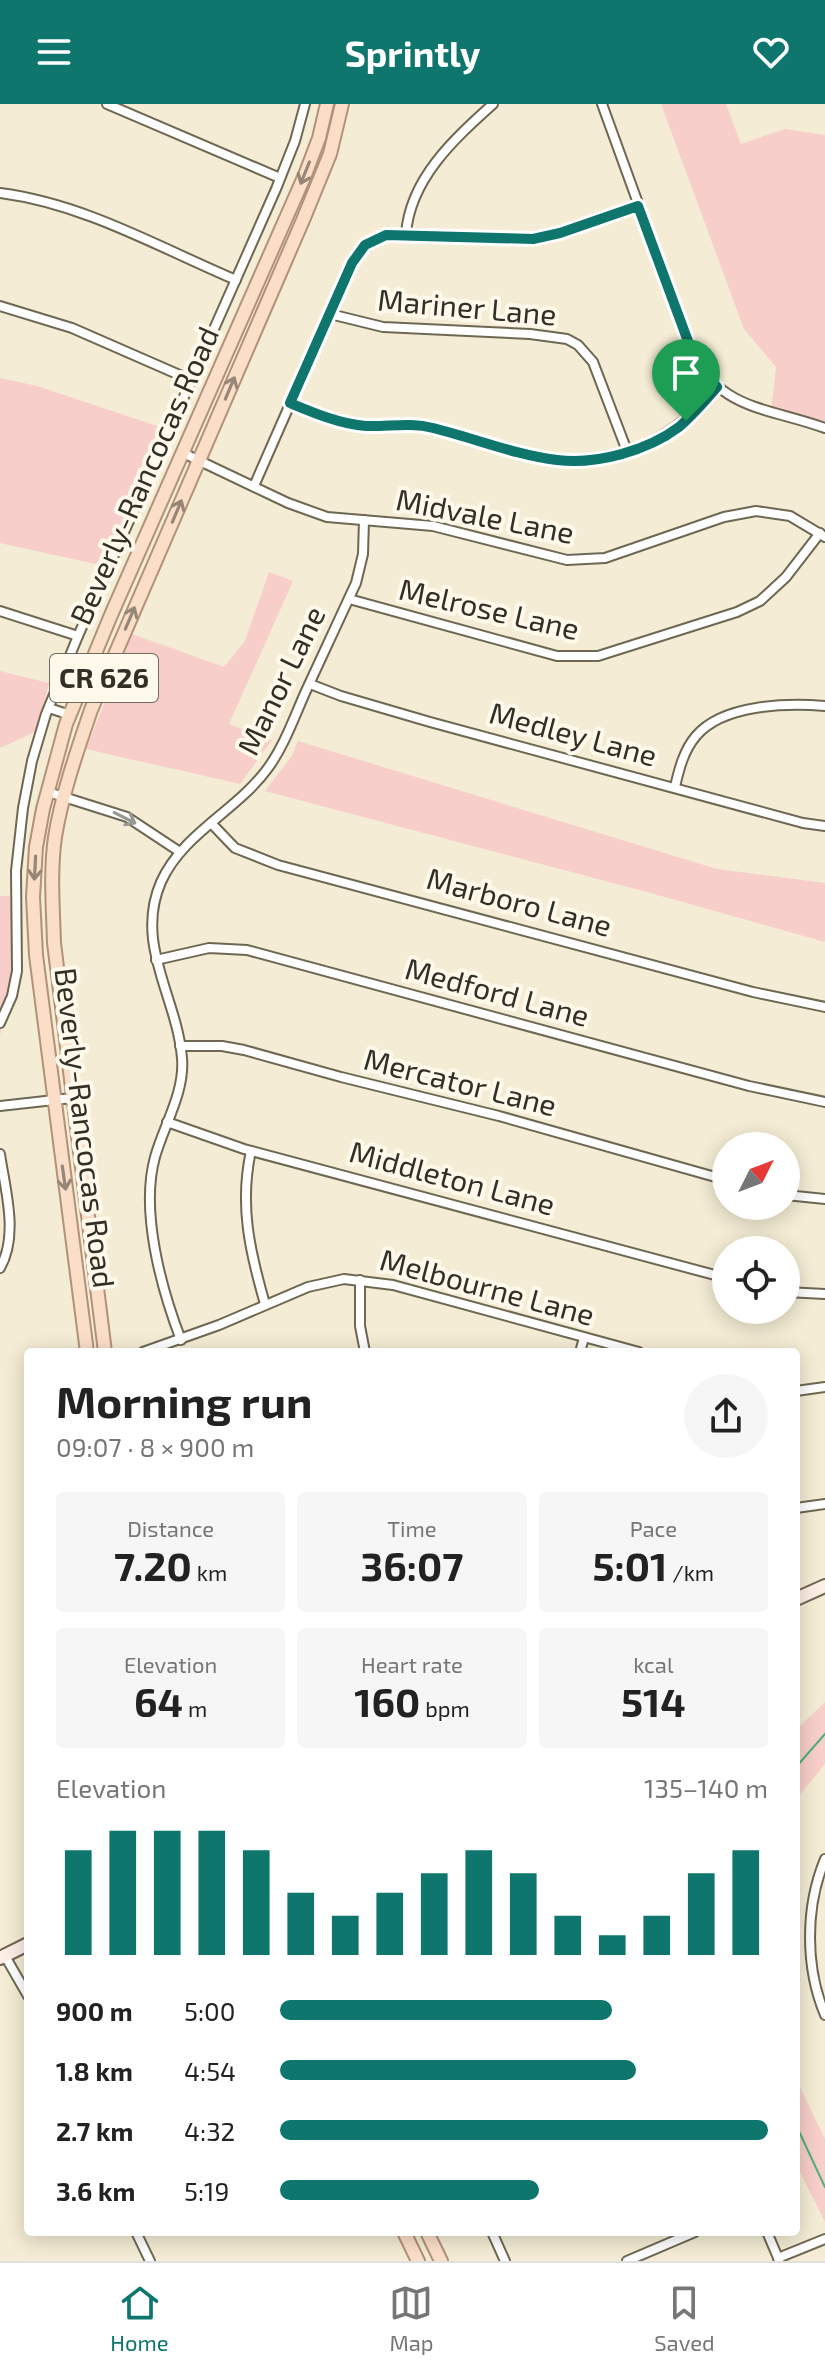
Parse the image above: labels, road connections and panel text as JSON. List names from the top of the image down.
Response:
{
  "streets": {
    "main road": ["Beverly-Rancocas Road", "CR 626"],
    "street": [
      "Mariner Lane",
      "Midvale Lane",
      "Melrose Lane",
      "Manor Lane",
      "Medley Lane",
      "Marboro Lane",
      "Medford Lane",
      "Mercator Lane",
      "Middleton Lane",
      "Melbourne Lane"
    ]
  },
  "crossings": [
    ["Beverly-Rancocas Road", "Midvale Lane"],
    ["Midvale Lane", "Melrose Lane"],
    ["Midvale Lane", "Manor Lane"],
    ["Melrose Lane", "Manor Lane"],
    ["Manor Lane", "Medley Lane"],
    ["Manor Lane", "Marboro Lane"],
    ["Manor Lane", "Medford Lane"],
    ["Manor Lane", "Mercator Lane"],
    ["Manor Lane", "Middleton Lane"],
    ["Manor Lane", "Melbourne Lane"]
  ],
  "north": "top right",
  "page": {
    "header": "Sprintly",
    "heading": ["Morning run", "09:07 · 8 × 900 m"],
    "stats": [
      ["Distance", "7.20 km"],
      ["Time", "36:07"],
      ["Pace", "5:01 /km"],
      ["Elevation", "64 m"],
      ["Heart rate", "160 bpm"],
      ["kcal", "514"]
    ],
    "chart": ["Elevation", "135–140 m"],
    "list": [
      {
        "name": "900 m",
        "note": "5:00"
      },
      {
        "name": "1.8 km",
        "note": "4:54"
      },
      {
        "name": "2.7 km",
        "note": "4:32"
      },
      {
        "name": "3.6 km",
        "note": "5:19"
      }
    ],
    "tabs": ["Home", "Map", "Saved"]
  }
}
